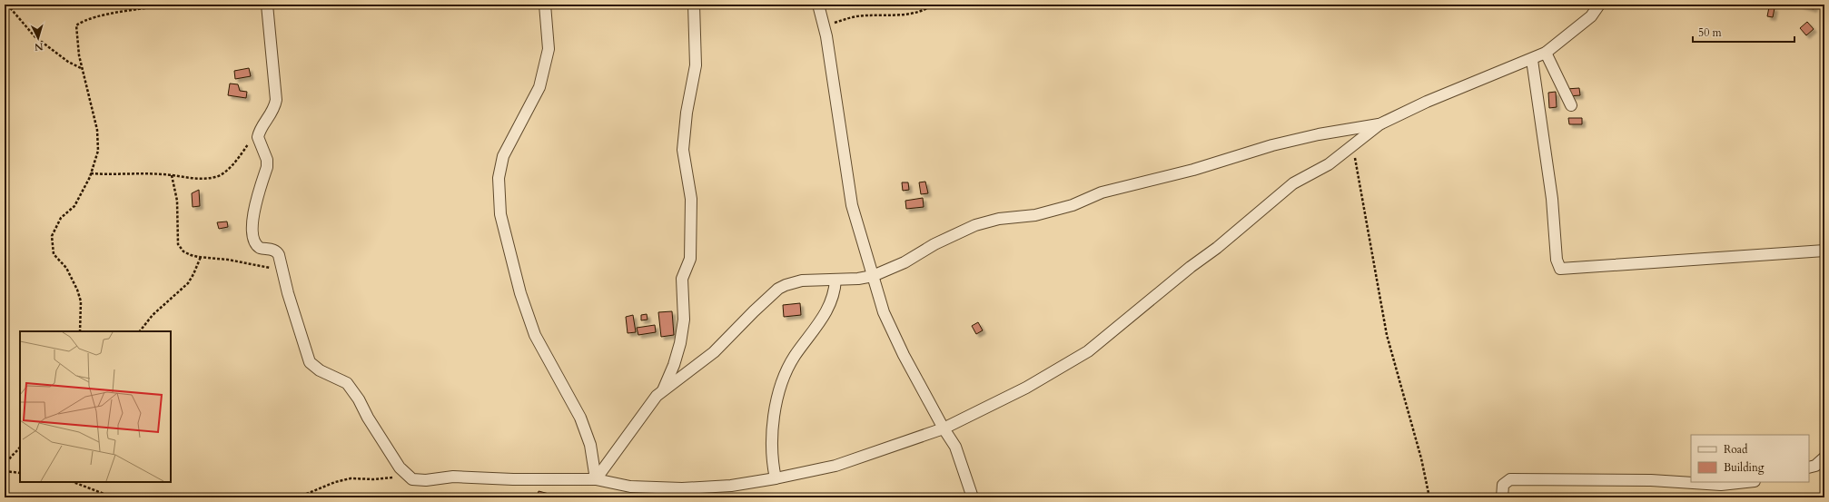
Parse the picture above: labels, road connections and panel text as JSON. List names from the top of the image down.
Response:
{
  "legend": ["Road", "Building"],
  "scale_bar": "50 m",
  "north": "bottom"
}
